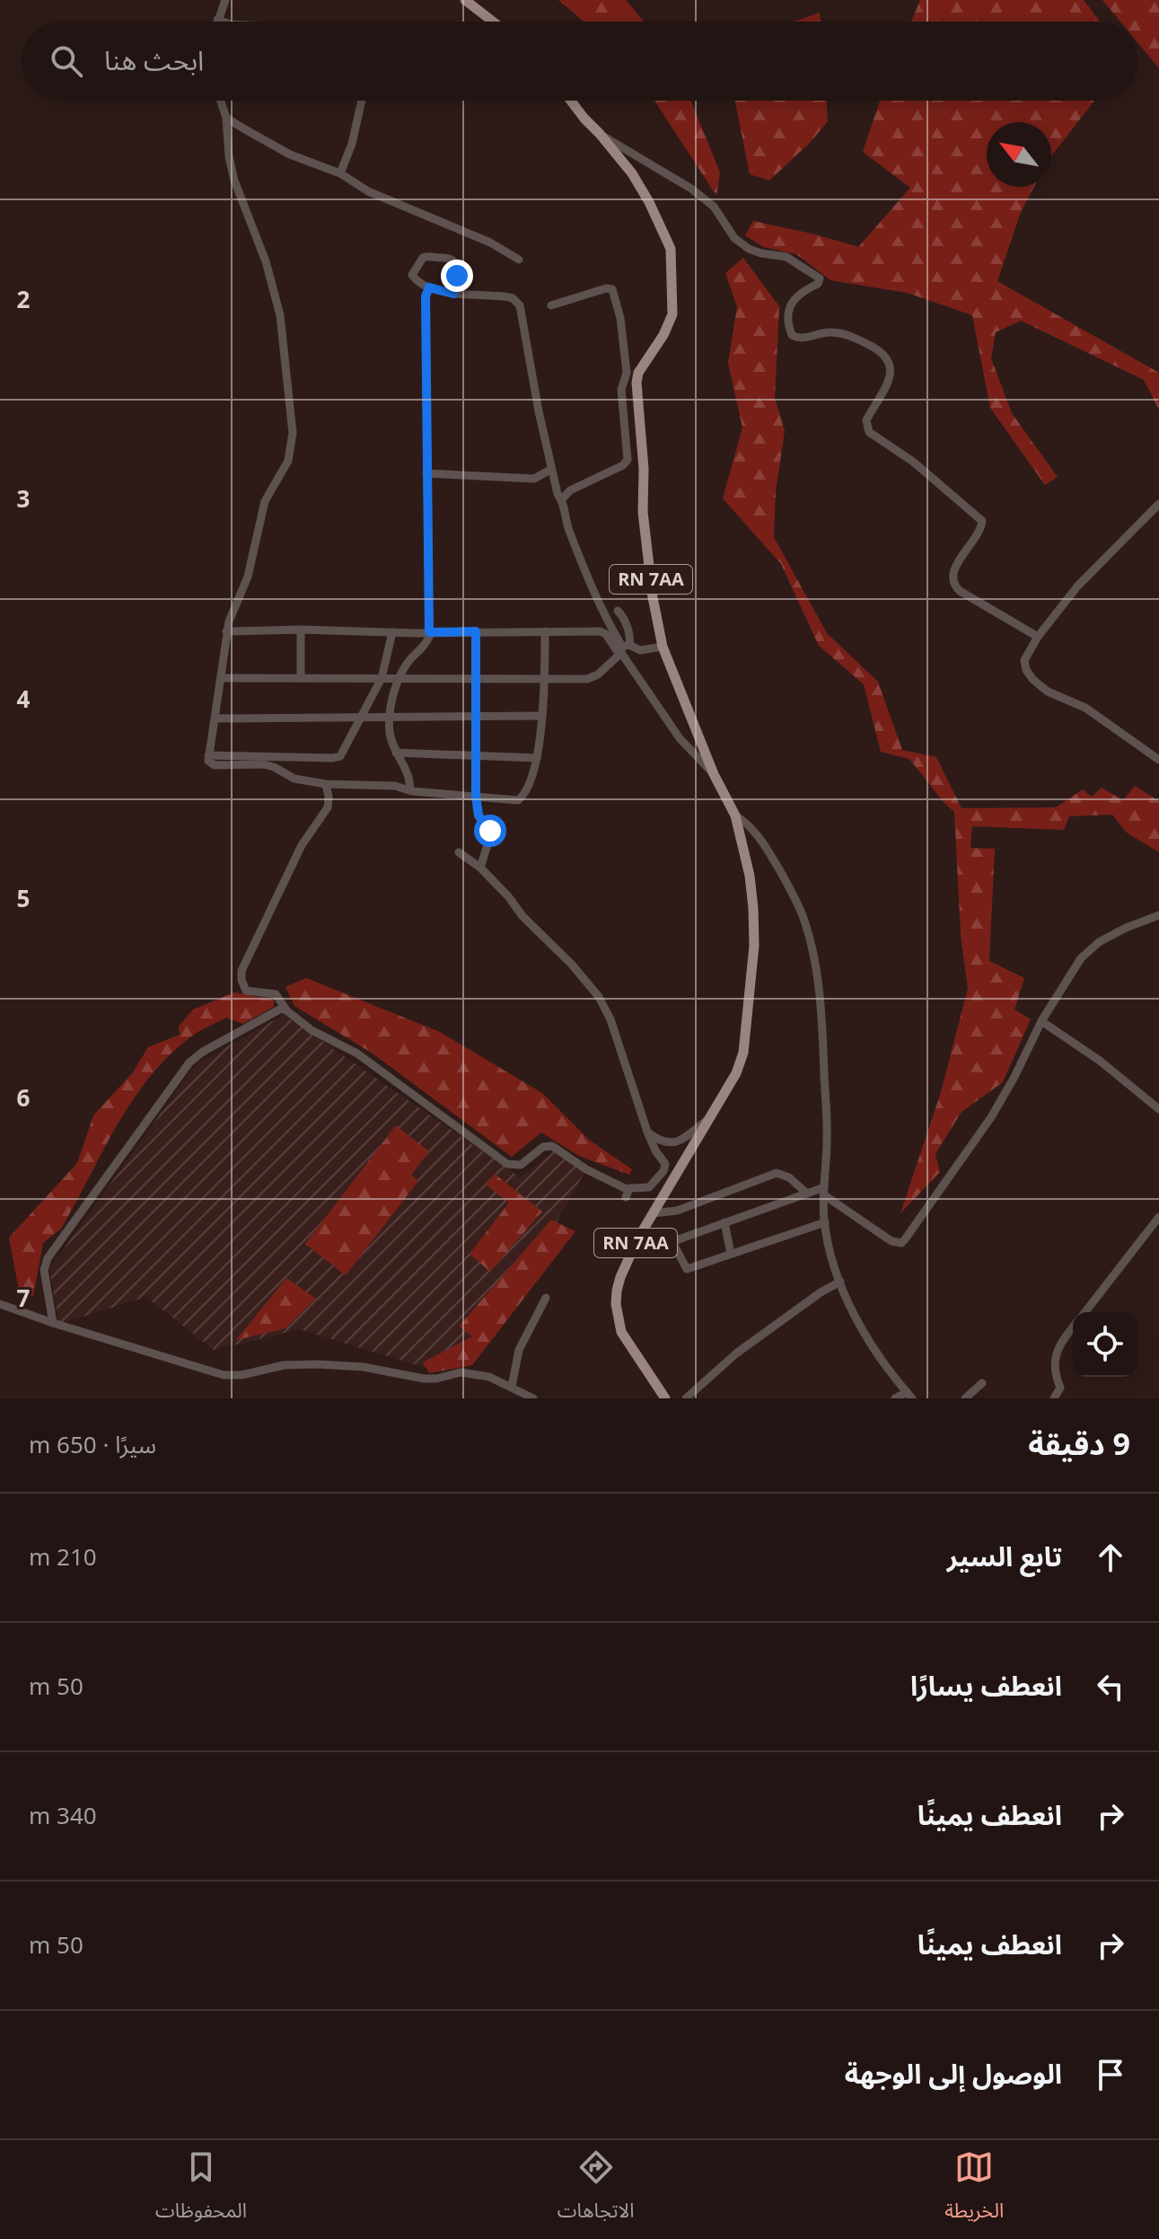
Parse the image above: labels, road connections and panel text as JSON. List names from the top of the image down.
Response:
{
  "streets": {
    "main road": ["RN 7AA"]
  },
  "north": "top left",
  "page": {
    "search": "ابحث هنا",
    "heading": ["9 دقيقة", "سيرًا · 650 m"],
    "list": [
      ["تابع السير", "210 m"],
      ["انعطف يسارًا", "50 m"],
      ["انعطف يمينًا", "340 m"],
      ["انعطف يمينًا", "50 m"],
      "الوصول إلى الوجهة"
    ],
    "nav": ["الخريطة", "الاتجاهات", "المحفوظات"]
  },
  "grid": {
    "rows": [
      "2",
      "3",
      "4",
      "5",
      "6",
      "7"
    ]
  }
}
